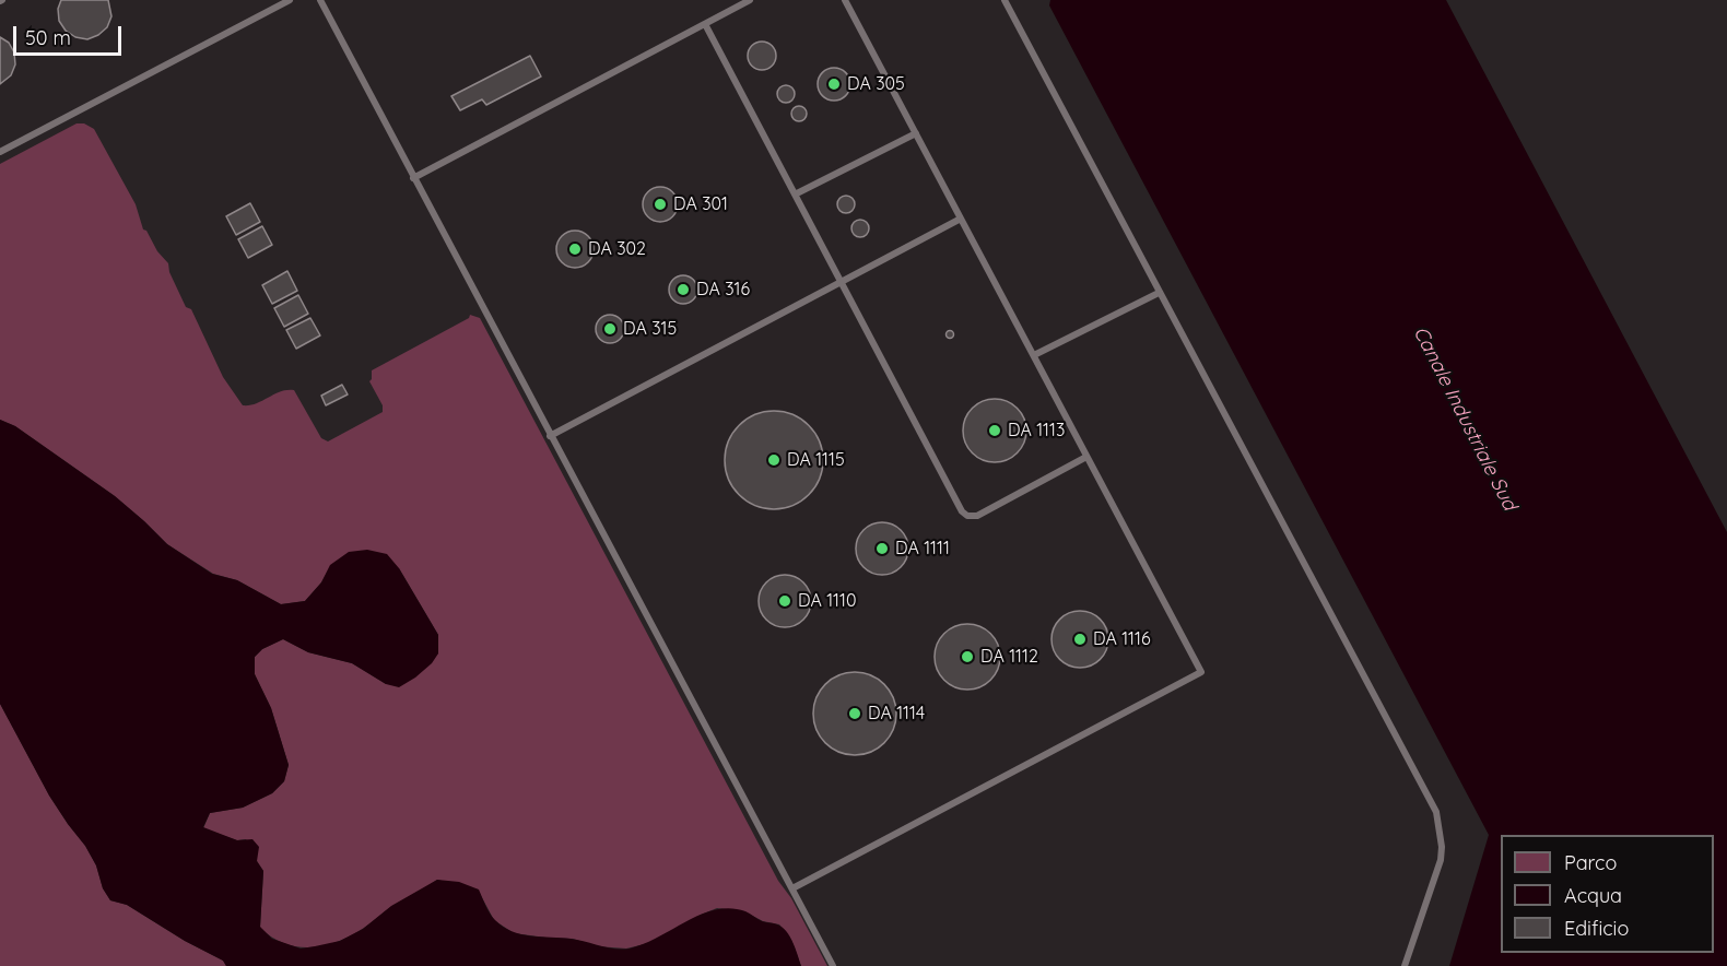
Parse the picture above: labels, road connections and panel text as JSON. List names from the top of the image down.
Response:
{
  "water": ["Canale Industriale Sud"],
  "places": [
    "DA 305",
    "DA 301",
    "DA 302",
    "DA 316",
    "DA 315",
    "DA 1113",
    "DA 1115",
    "DA 1111",
    "DA 1110",
    "DA 1116",
    "DA 1112",
    "DA 1114"
  ],
  "legend": ["Parco", "Acqua", "Edificio"],
  "scale_bar": "50 m"
}
